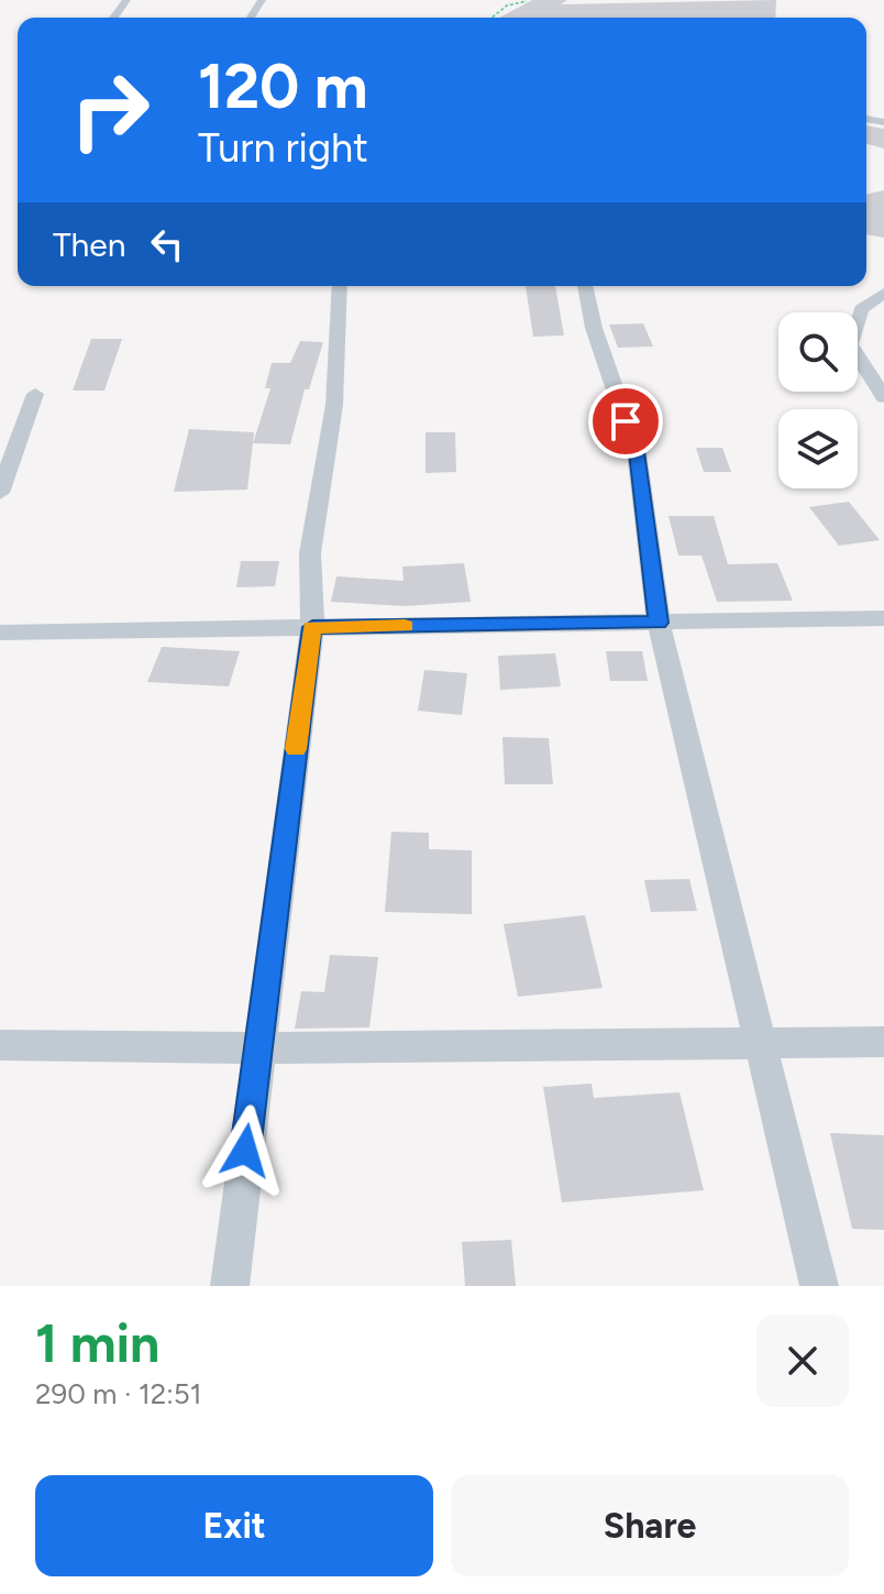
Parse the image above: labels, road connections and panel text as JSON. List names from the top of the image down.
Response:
{
  "page": {
    "turn": ["120 m", "Turn right"],
    "then": "Then",
    "heading": ["1 min", "290 m · 12:51"],
    "buttons": ["Exit", "Share"]
  }
}
